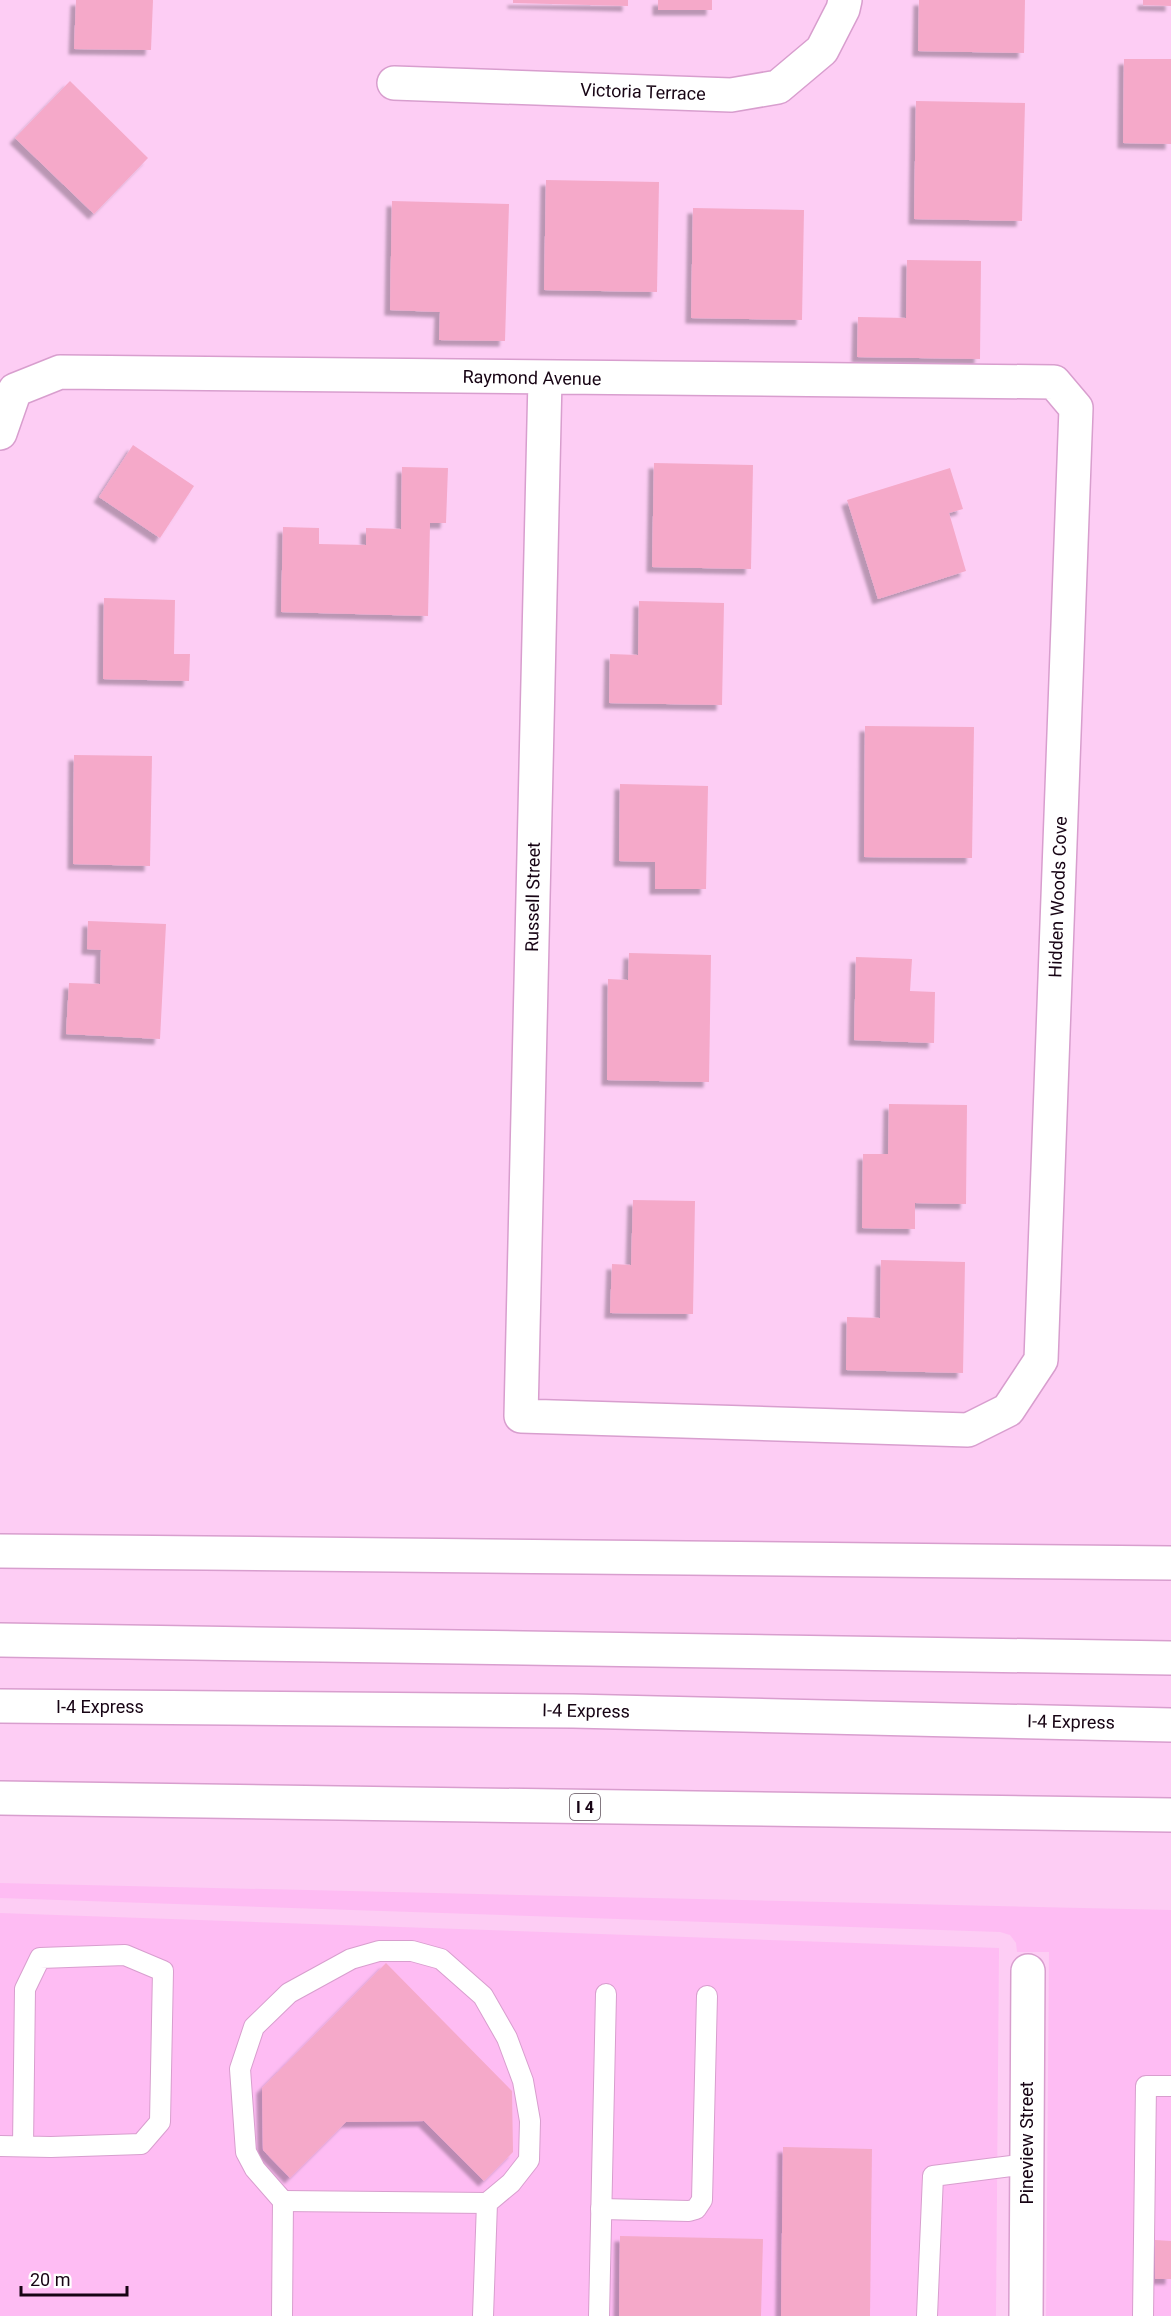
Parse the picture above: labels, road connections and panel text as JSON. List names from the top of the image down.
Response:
{
  "streets": {
    "main road": [
      "Victoria Terrace",
      "Raymond Avenue",
      "Russell Street",
      "Hidden Woods Cove",
      "I-4 Express",
      "I 4",
      "Pineview Street"
    ]
  },
  "crossings": [
    ["Raymond Avenue", "Russell Street"],
    ["Raymond Avenue", "Hidden Woods Cove"],
    ["Russell Street", "Hidden Woods Cove"]
  ],
  "scale_bar": "20 m"
}
